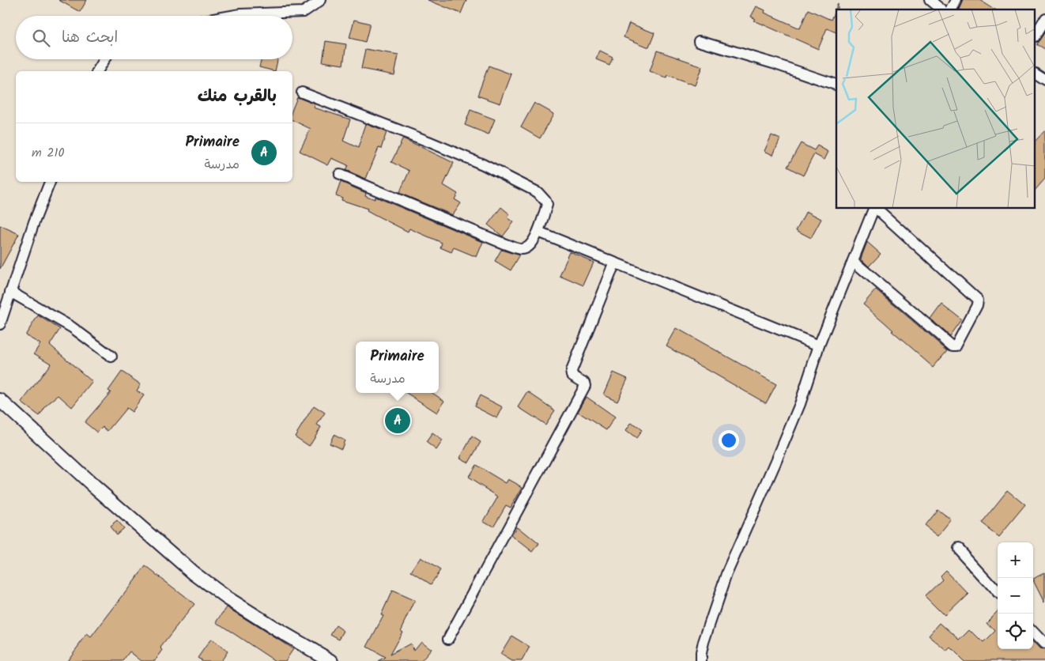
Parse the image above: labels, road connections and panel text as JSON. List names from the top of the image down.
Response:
{
  "page": {
    "search": "ابحث هنا",
    "heading": "بالقرب منك",
    "list": [
      {
        "mark": "A",
        "name": "Primaire",
        "note": "مدرسة",
        "value": "210 m"
      }
    ],
    "popup": ["Primaire", "مدرسة"],
    "pins": "A",
    "map_buttons": ["+", "−"]
  }
}
